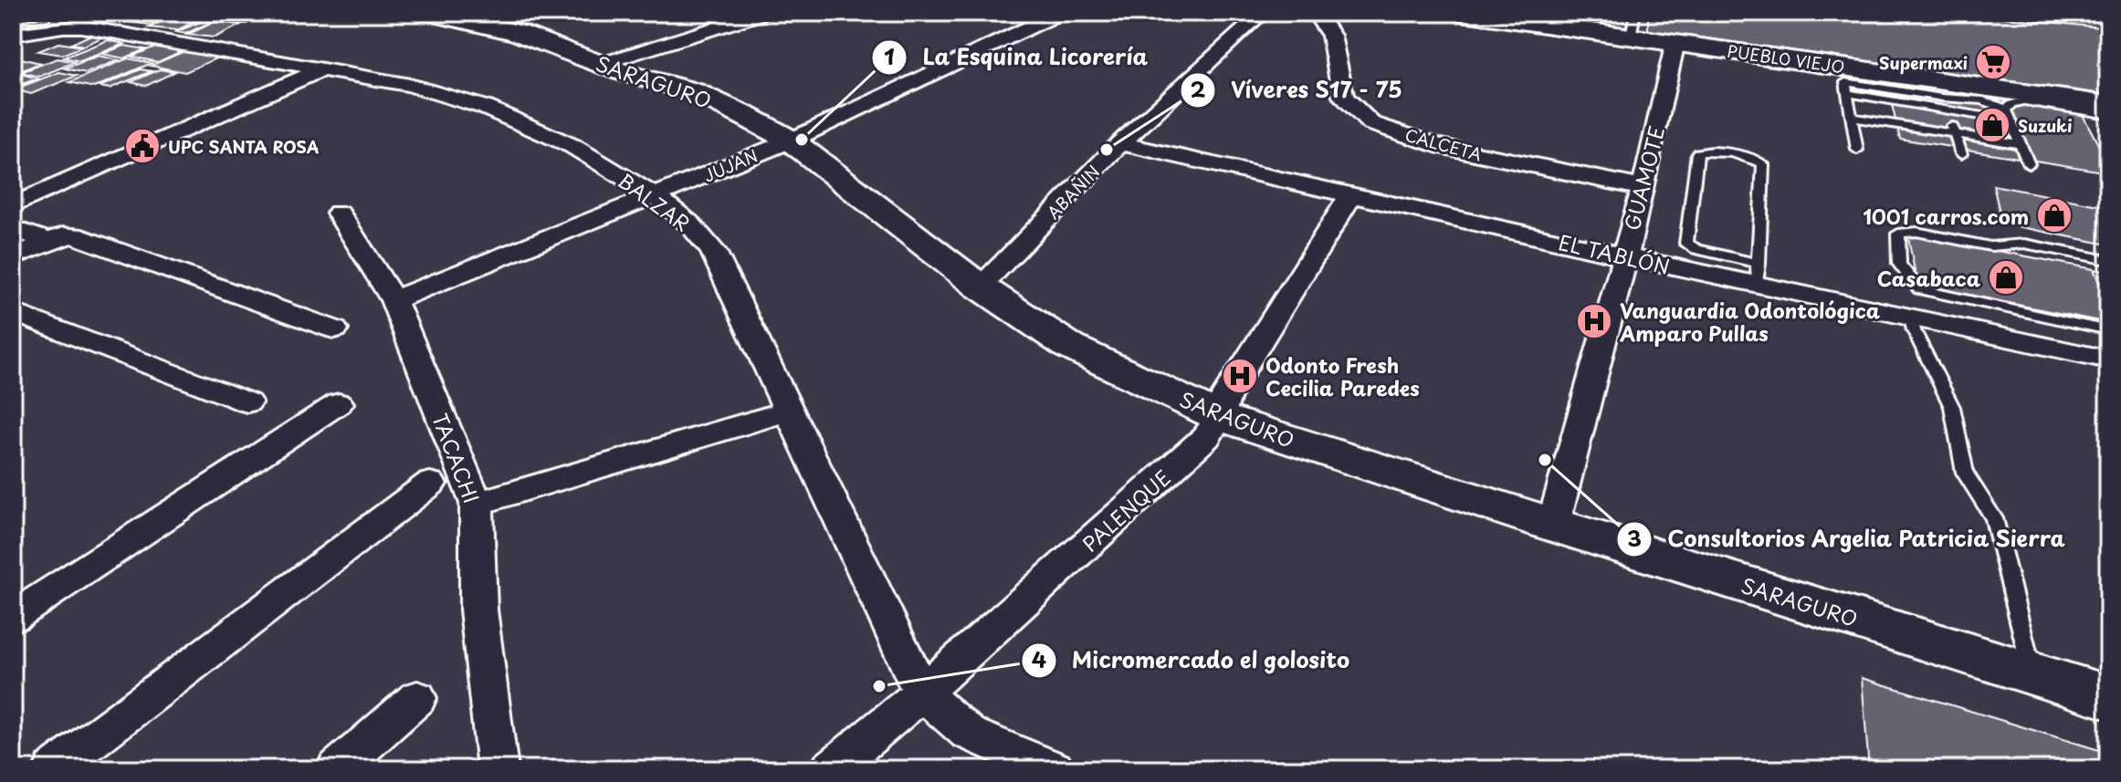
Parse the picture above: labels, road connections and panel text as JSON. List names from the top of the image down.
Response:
{
  "streets": {
    "street": [
      "PUEBLO VIEJO",
      "SARAGURO",
      "CALCETA",
      "JUJAN",
      "GUAMOTE",
      "ABAÑIN",
      "BALZAR",
      "EL TABLÓN",
      "TACACHI",
      "PALENQUE"
    ]
  },
  "crossings": [
    ["PUEBLO VIEJO", "GUAMOTE"],
    ["SARAGURO", "JUJAN"],
    ["SARAGURO", "GUAMOTE"],
    ["SARAGURO", "ABAÑIN"],
    ["SARAGURO", "PALENQUE"],
    ["CALCETA", "GUAMOTE"],
    ["JUJAN", "BALZAR"],
    ["JUJAN", "TACACHI"],
    ["GUAMOTE", "EL TABLÓN"],
    ["ABAÑIN", "EL TABLÓN"],
    ["BALZAR", "PALENQUE"],
    ["EL TABLÓN", "PALENQUE"]
  ],
  "places": {
    "supermarket": ["Supermaxi"],
    "shop": ["Suzuki", "1001 carros.com", "Casabaca"],
    "other": [
      "La Esquina Licorería",
      "Víveres S17 - 75",
      "Consultorios Argelia Patricia Sierra",
      "Micromercado el golosito"
    ],
    "public building": ["UPC SANTA ROSA"],
    "hospital": ["Vanguardia Odontológica Amparo Pullas", "Odonto Fresh Cecilia Paredes"]
  }
}
